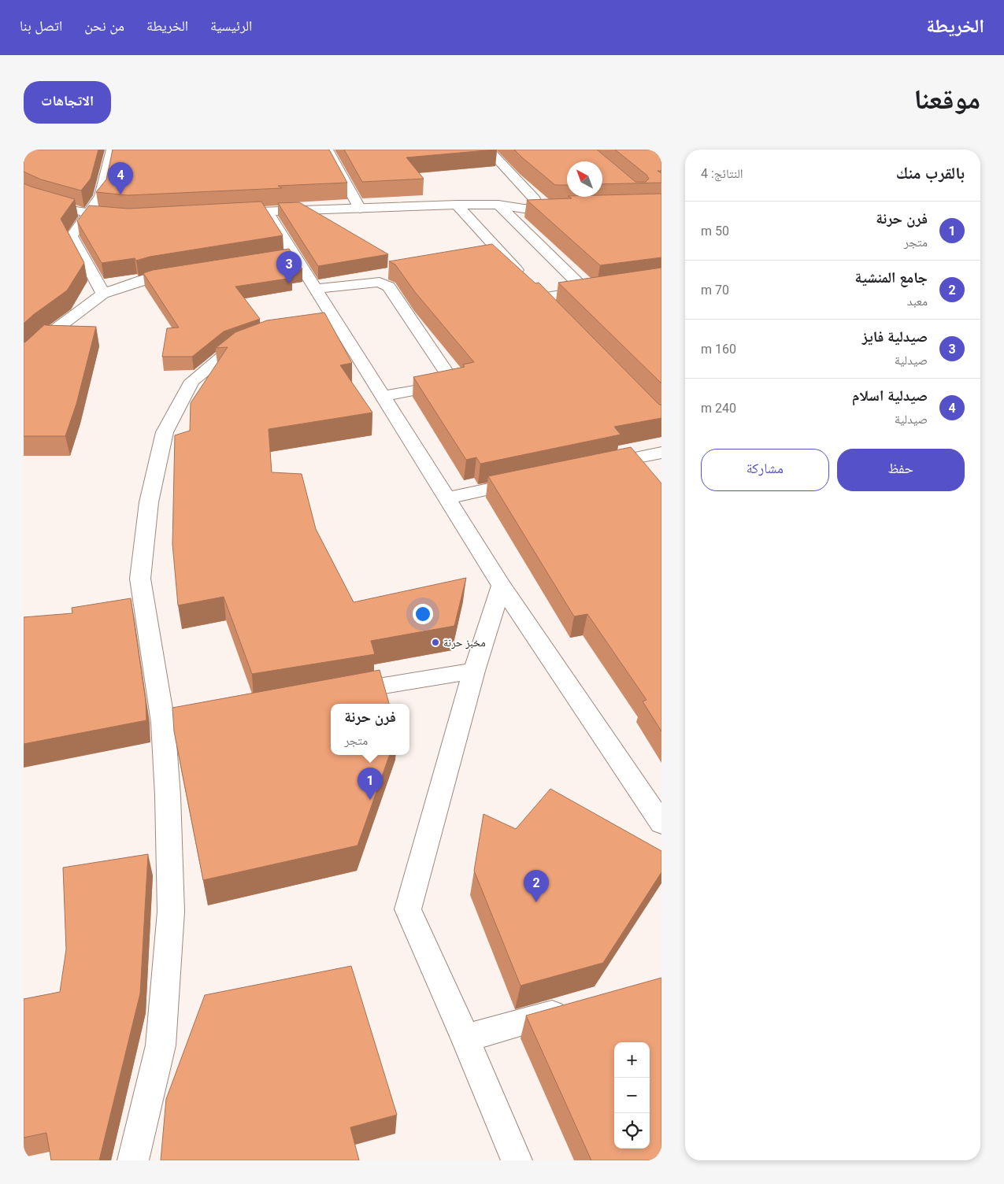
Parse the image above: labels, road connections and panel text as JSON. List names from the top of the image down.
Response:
{
  "places": ["مخبز حرنة"],
  "north": "top left",
  "page": {
    "header": "الخريطة",
    "nav": [
      "الرئيسية",
      "الخريطة",
      "من نحن",
      "اتصل بنا"
    ],
    "title": "موقعنا",
    "buttons": [
      "الاتجاهات",
      ["حفظ", "مشاركة"]
    ],
    "heading": ["بالقرب منك", "النتائج: 4"],
    "pins": [
      "4",
      "3",
      "1",
      "2"
    ],
    "list": [
      {
        "mark": "1",
        "name": "فرن حرنة",
        "note": "متجر",
        "value": "50 m"
      },
      {
        "mark": "2",
        "name": "جامع المنشية",
        "note": "معبد",
        "value": "70 m"
      },
      {
        "mark": "3",
        "name": "صيدلية فايز",
        "note": "صيدلية",
        "value": "160 m"
      },
      {
        "mark": "4",
        "name": "صيدلية اسلام",
        "note": "صيدلية",
        "value": "240 m"
      }
    ],
    "popup": ["فرن حرنة", "متجر"],
    "map_buttons": ["+", "−"]
  }
}
